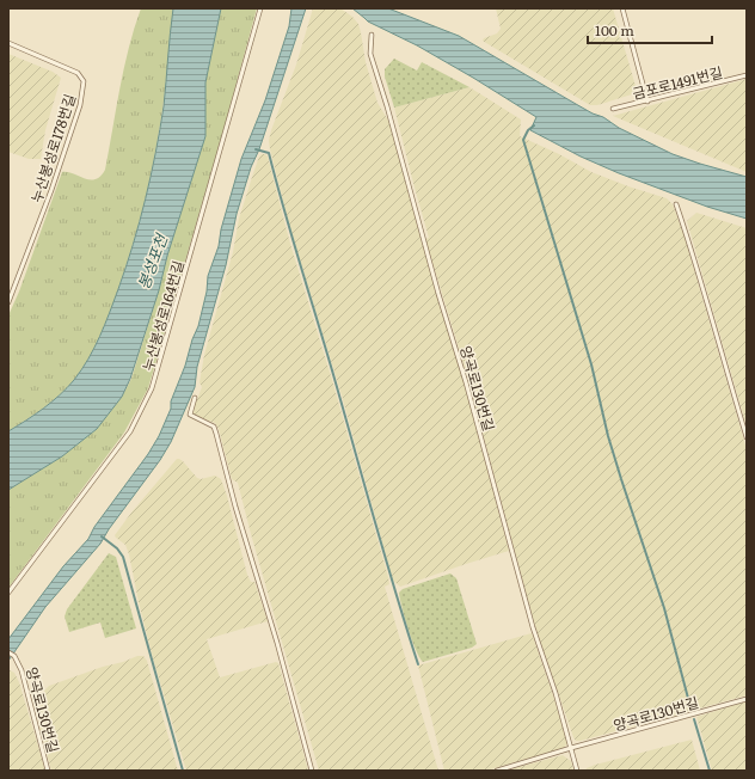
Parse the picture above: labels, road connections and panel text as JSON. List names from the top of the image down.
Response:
{
  "streets": {
    "lane": [
      "금포로1491번길",
      "누산봉성로178번길",
      "누산봉성로164번길",
      "양곡로130번길"
    ]
  },
  "water": ["봉성포천"],
  "scale_bar": "100 m"
}
